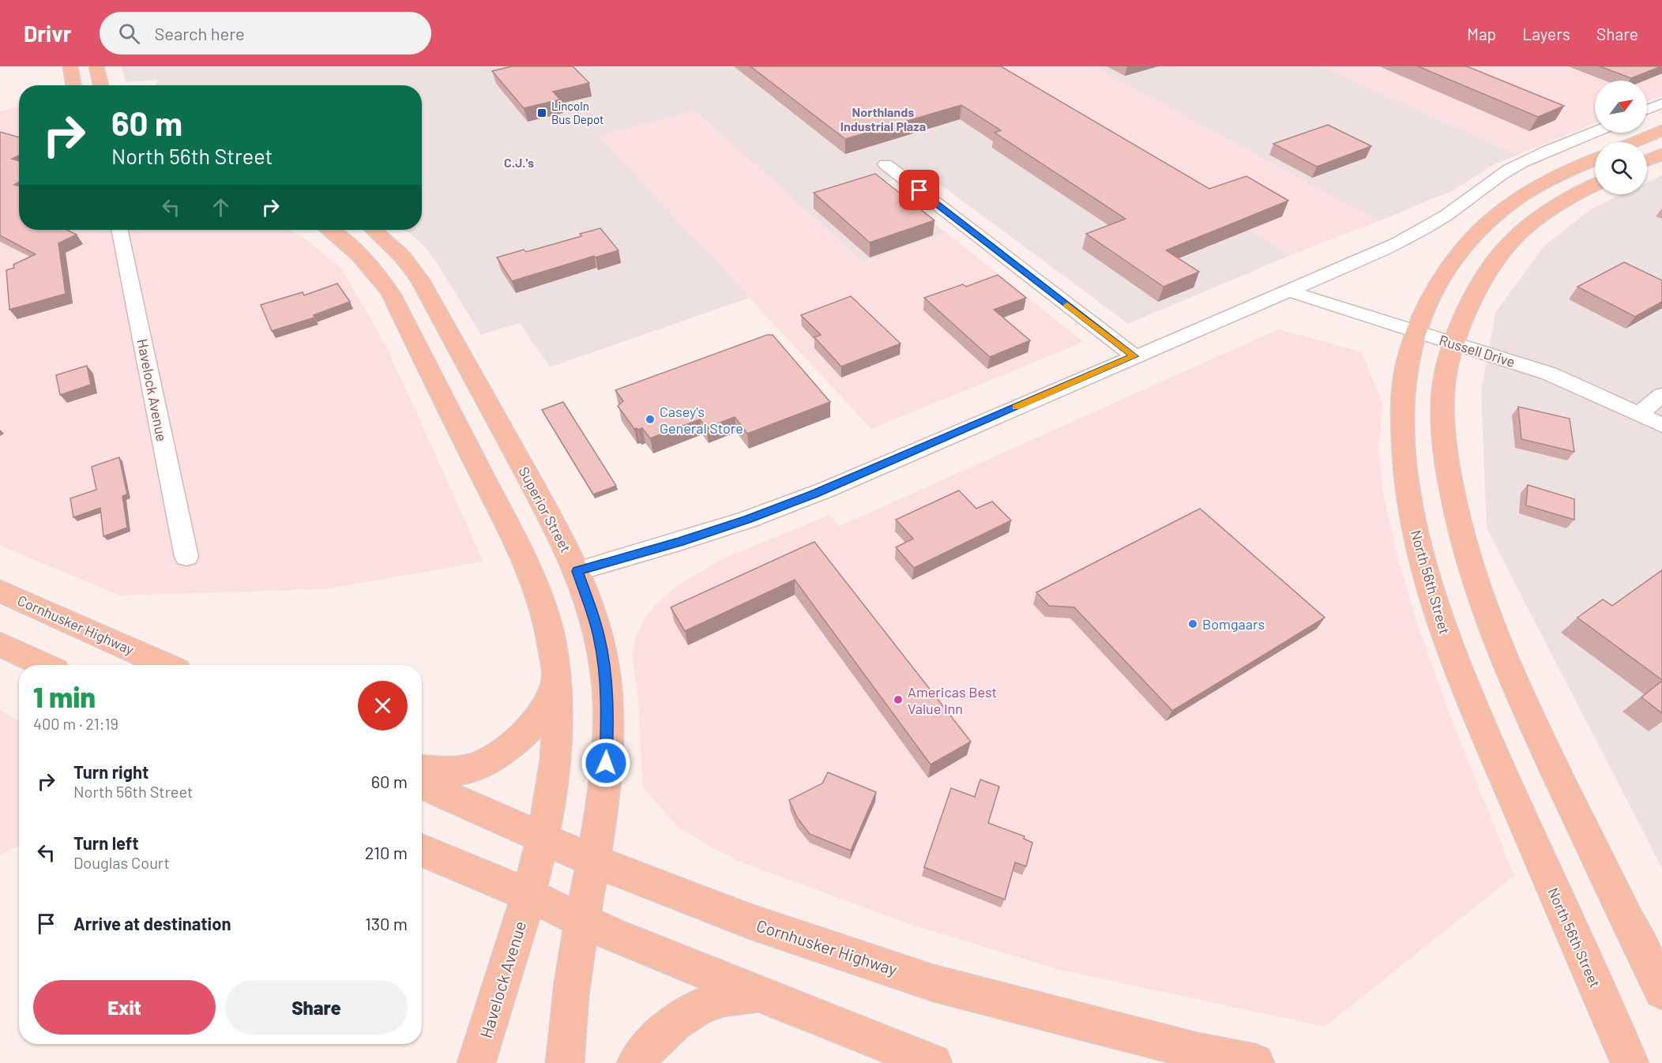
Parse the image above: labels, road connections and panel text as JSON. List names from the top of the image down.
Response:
{
  "streets": {
    "main road": [
      "Havelock Avenue",
      "Superior Street",
      "North 56th Street",
      "Cornhusker Highway"
    ],
    "street": ["Russell Drive"]
  },
  "crossings": [
    ["Russell Drive", "North 56th Street"],
    ["Superior Street", "Cornhusker Highway"]
  ],
  "districts": ["Northlands Industrial Plaza", "C.J.'s"],
  "places": {
    "transit": ["Lincoln Bus Depot"],
    "other": ["Casey's General Store", "Bomgaars", "Americas Best Value Inn"]
  },
  "north": "top right",
  "page": {
    "header": "Drivr",
    "search": "Search here",
    "nav": ["Map", "Layers", "Share"],
    "turn": ["60 m", "North 56th Street"],
    "heading": ["1 min", "400 m · 21:19"],
    "list": [
      {
        "name": "Turn right",
        "note": "North 56th Street",
        "value": "60 m"
      },
      {
        "name": "Turn left",
        "note": "Douglas Court",
        "value": "210 m"
      },
      {
        "name": "Arrive at destination",
        "value": "130 m"
      }
    ],
    "buttons": ["Exit", "Share"]
  }
}
